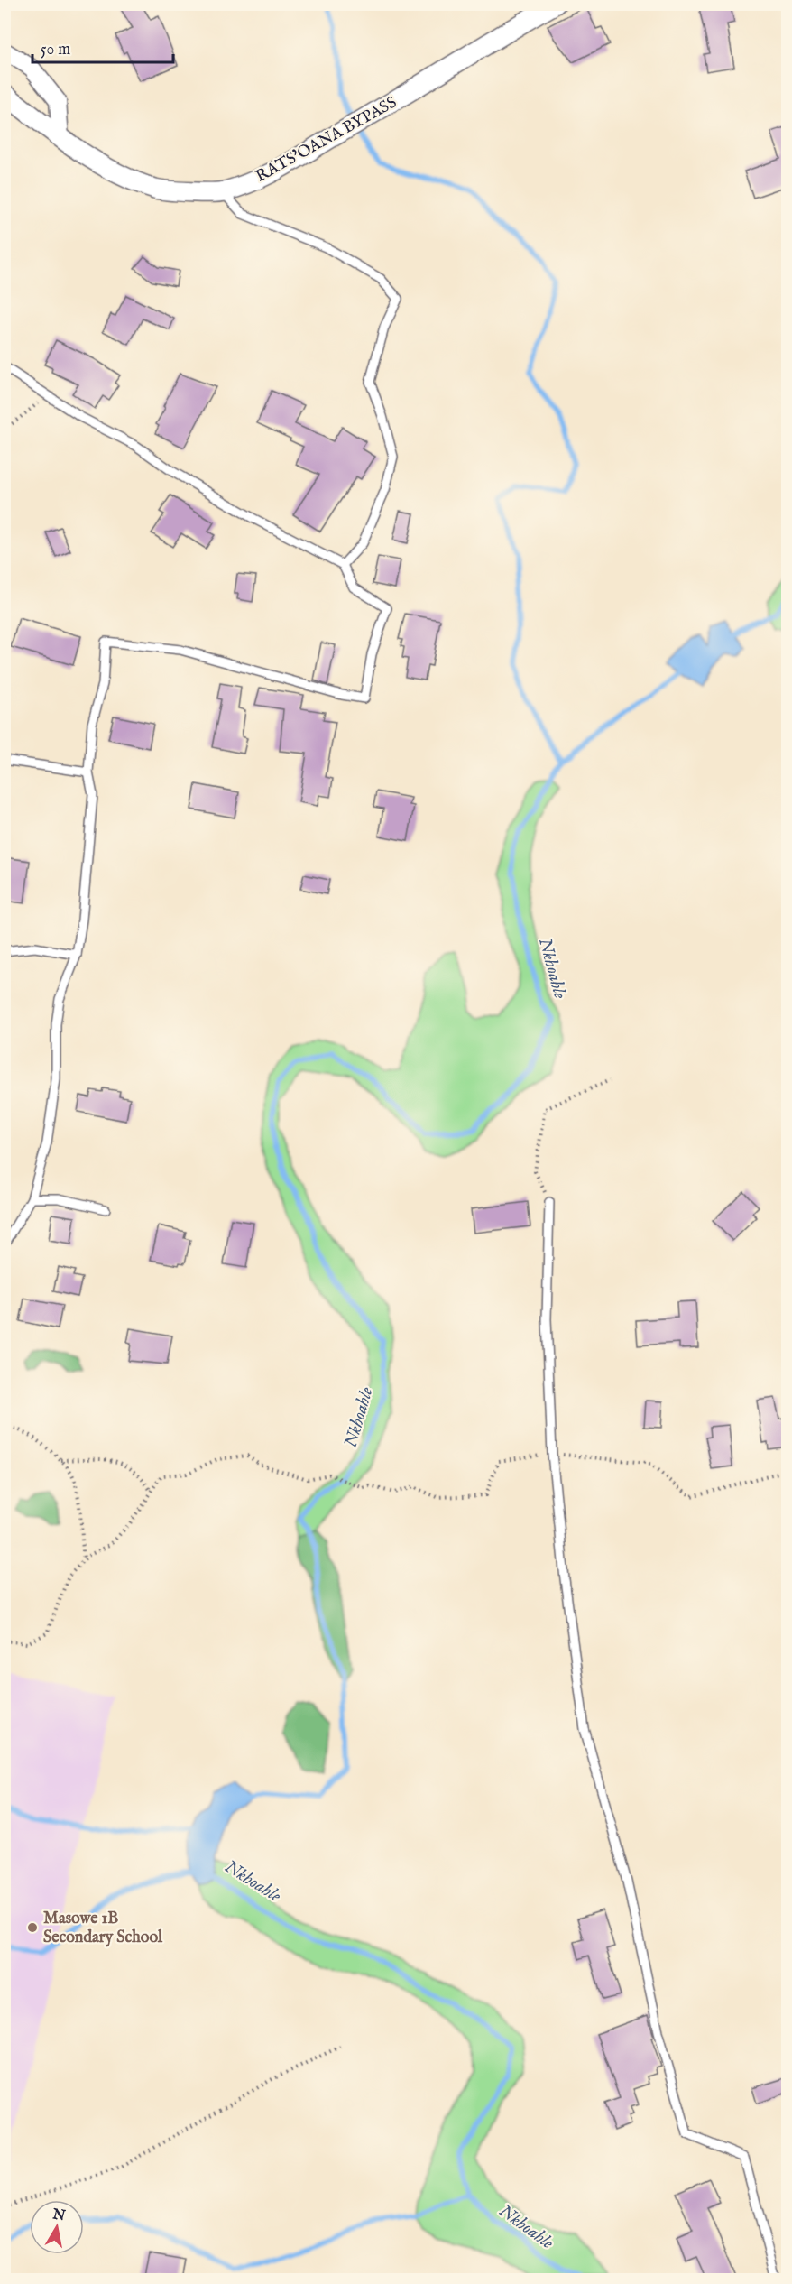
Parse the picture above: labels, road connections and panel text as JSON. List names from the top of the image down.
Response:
{
  "streets": {
    "street": ["RATS'OANA BYPASS"]
  },
  "water": ["Nkhoahle"],
  "places": ["Masowe 1B Secondary School"],
  "scale_bar": "50 m",
  "north": "top"
}
